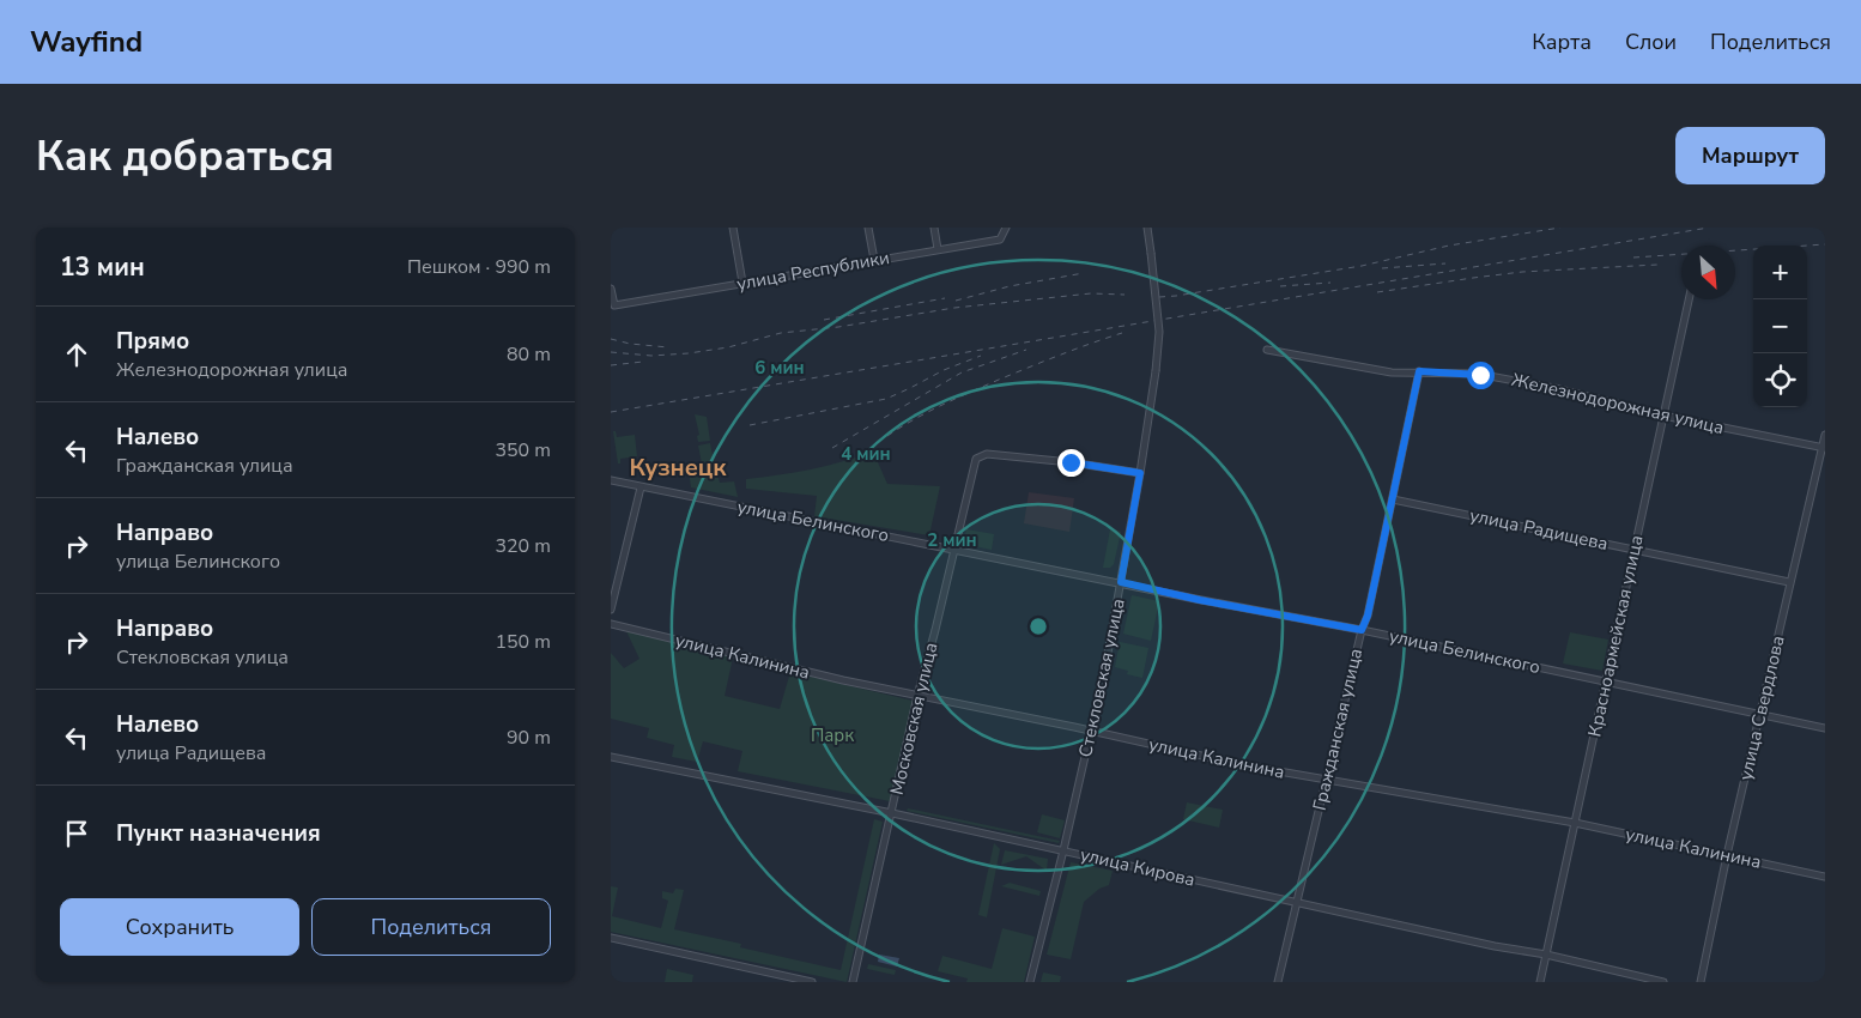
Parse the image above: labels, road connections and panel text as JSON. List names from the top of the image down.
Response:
{
  "streets": {
    "street": [
      "улица Республики",
      "Железнодорожная улица",
      "улица Белинского",
      "улица Радищева",
      "Красноармейская улица",
      "улица Калинина",
      "Стекловская улица",
      "улица Свердлова",
      "Московская улица",
      "Гражданская улица",
      "улица Кирова"
    ]
  },
  "crossings": [
    ["Железнодорожная улица", "Красноармейская улица"],
    ["Железнодорожная улица", "улица Свердлова"],
    ["Железнодорожная улица", "Гражданская улица"],
    ["улица Белинского", "Красноармейская улица"],
    ["улица Белинского", "Стекловская улица"],
    ["улица Белинского", "улица Свердлова"],
    ["улица Белинского", "Московская улица"],
    ["улица Белинского", "Гражданская улица"],
    ["улица Радищева", "Красноармейская улица"],
    ["улица Радищева", "улица Свердлова"],
    ["улица Радищева", "Гражданская улица"],
    ["Красноармейская улица", "улица Калинина"],
    ["Красноармейская улица", "улица Кирова"],
    ["улица Калинина", "Стекловская улица"],
    ["улица Калинина", "улица Свердлова"],
    ["улица Калинина", "Московская улица"],
    ["улица Калинина", "Гражданская улица"],
    ["Стекловская улица", "Московская улица"],
    ["Стекловская улица", "улица Кирова"],
    ["Московская улица", "улица Кирова"],
    ["Гражданская улица", "улица Кирова"]
  ],
  "districts": ["Кузнецк"],
  "parks": ["Парк"],
  "north": "bottom right",
  "page": {
    "header": "Wayfind",
    "nav": ["Карта", "Слои", "Поделиться"],
    "buttons": [
      "Маршрут",
      ["Сохранить", "Поделиться"]
    ],
    "title": "Как добраться",
    "heading": ["13 мин", "Пешком · 990 m"],
    "map_buttons": ["+", "−"],
    "list": [
      ["Прямо", "Железнодорожная улица", "80 m"],
      ["Налево", "Гражданская улица", "350 m"],
      ["Направо", "улица Белинского", "320 m"],
      ["Направо", "Стекловская улица", "150 m"],
      ["Налево", "улица Радищева", "90 m"],
      "Пункт назначения"
    ]
  },
  "rings": ["6 мин", "4 мин", "2 мин"]
}
